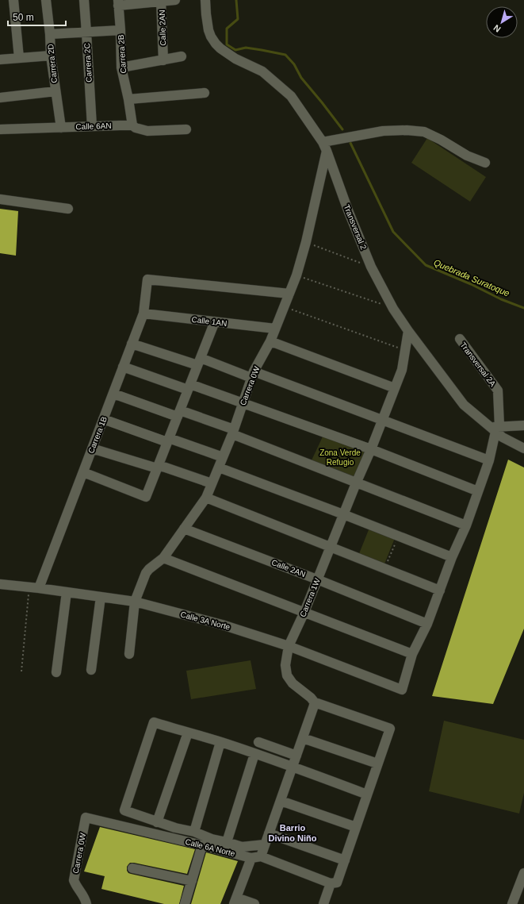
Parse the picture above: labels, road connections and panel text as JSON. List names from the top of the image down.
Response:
{
  "streets": {
    "street": [
      "Calle 2AN",
      "Carrera 2B",
      "Carrera 2C",
      "Carrera 2D",
      "Calle 6AN",
      "Transversal 2",
      "Calle 1AN",
      "Transversal 2A",
      "Carrera 0W",
      "Carrera 1B",
      "Carrera 1W",
      "Calle 3A Norte",
      "Calle 6A Norte"
    ]
  },
  "crossings": [
    ["Calle 2AN", "Carrera 2B"],
    ["Calle 2AN", "Transversal 2A"],
    ["Calle 2AN", "Carrera 0W"],
    ["Calle 2AN", "Carrera 1W"],
    ["Carrera 2B", "Calle 6AN"],
    ["Carrera 2C", "Calle 6AN"],
    ["Carrera 2D", "Calle 6AN"],
    ["Transversal 2", "Transversal 2A"],
    ["Transversal 2", "Carrera 0W"],
    ["Transversal 2", "Carrera 1W"],
    ["Calle 1AN", "Carrera 0W"],
    ["Calle 1AN", "Carrera 1B"],
    ["Transversal 2A", "Calle 3A Norte"],
    ["Carrera 0W", "Carrera 1B"],
    ["Carrera 0W", "Calle 3A Norte"],
    ["Carrera 0W", "Calle 6A Norte"],
    ["Carrera 1B", "Calle 3A Norte"],
    ["Carrera 1W", "Calle 3A Norte"]
  ],
  "districts": ["Barrio Divino Niño"],
  "water": ["Quebrada Suratoque"],
  "parks": ["Zona Verde Refugio"],
  "scale_bar": "50 m",
  "north": "bottom left"
}
